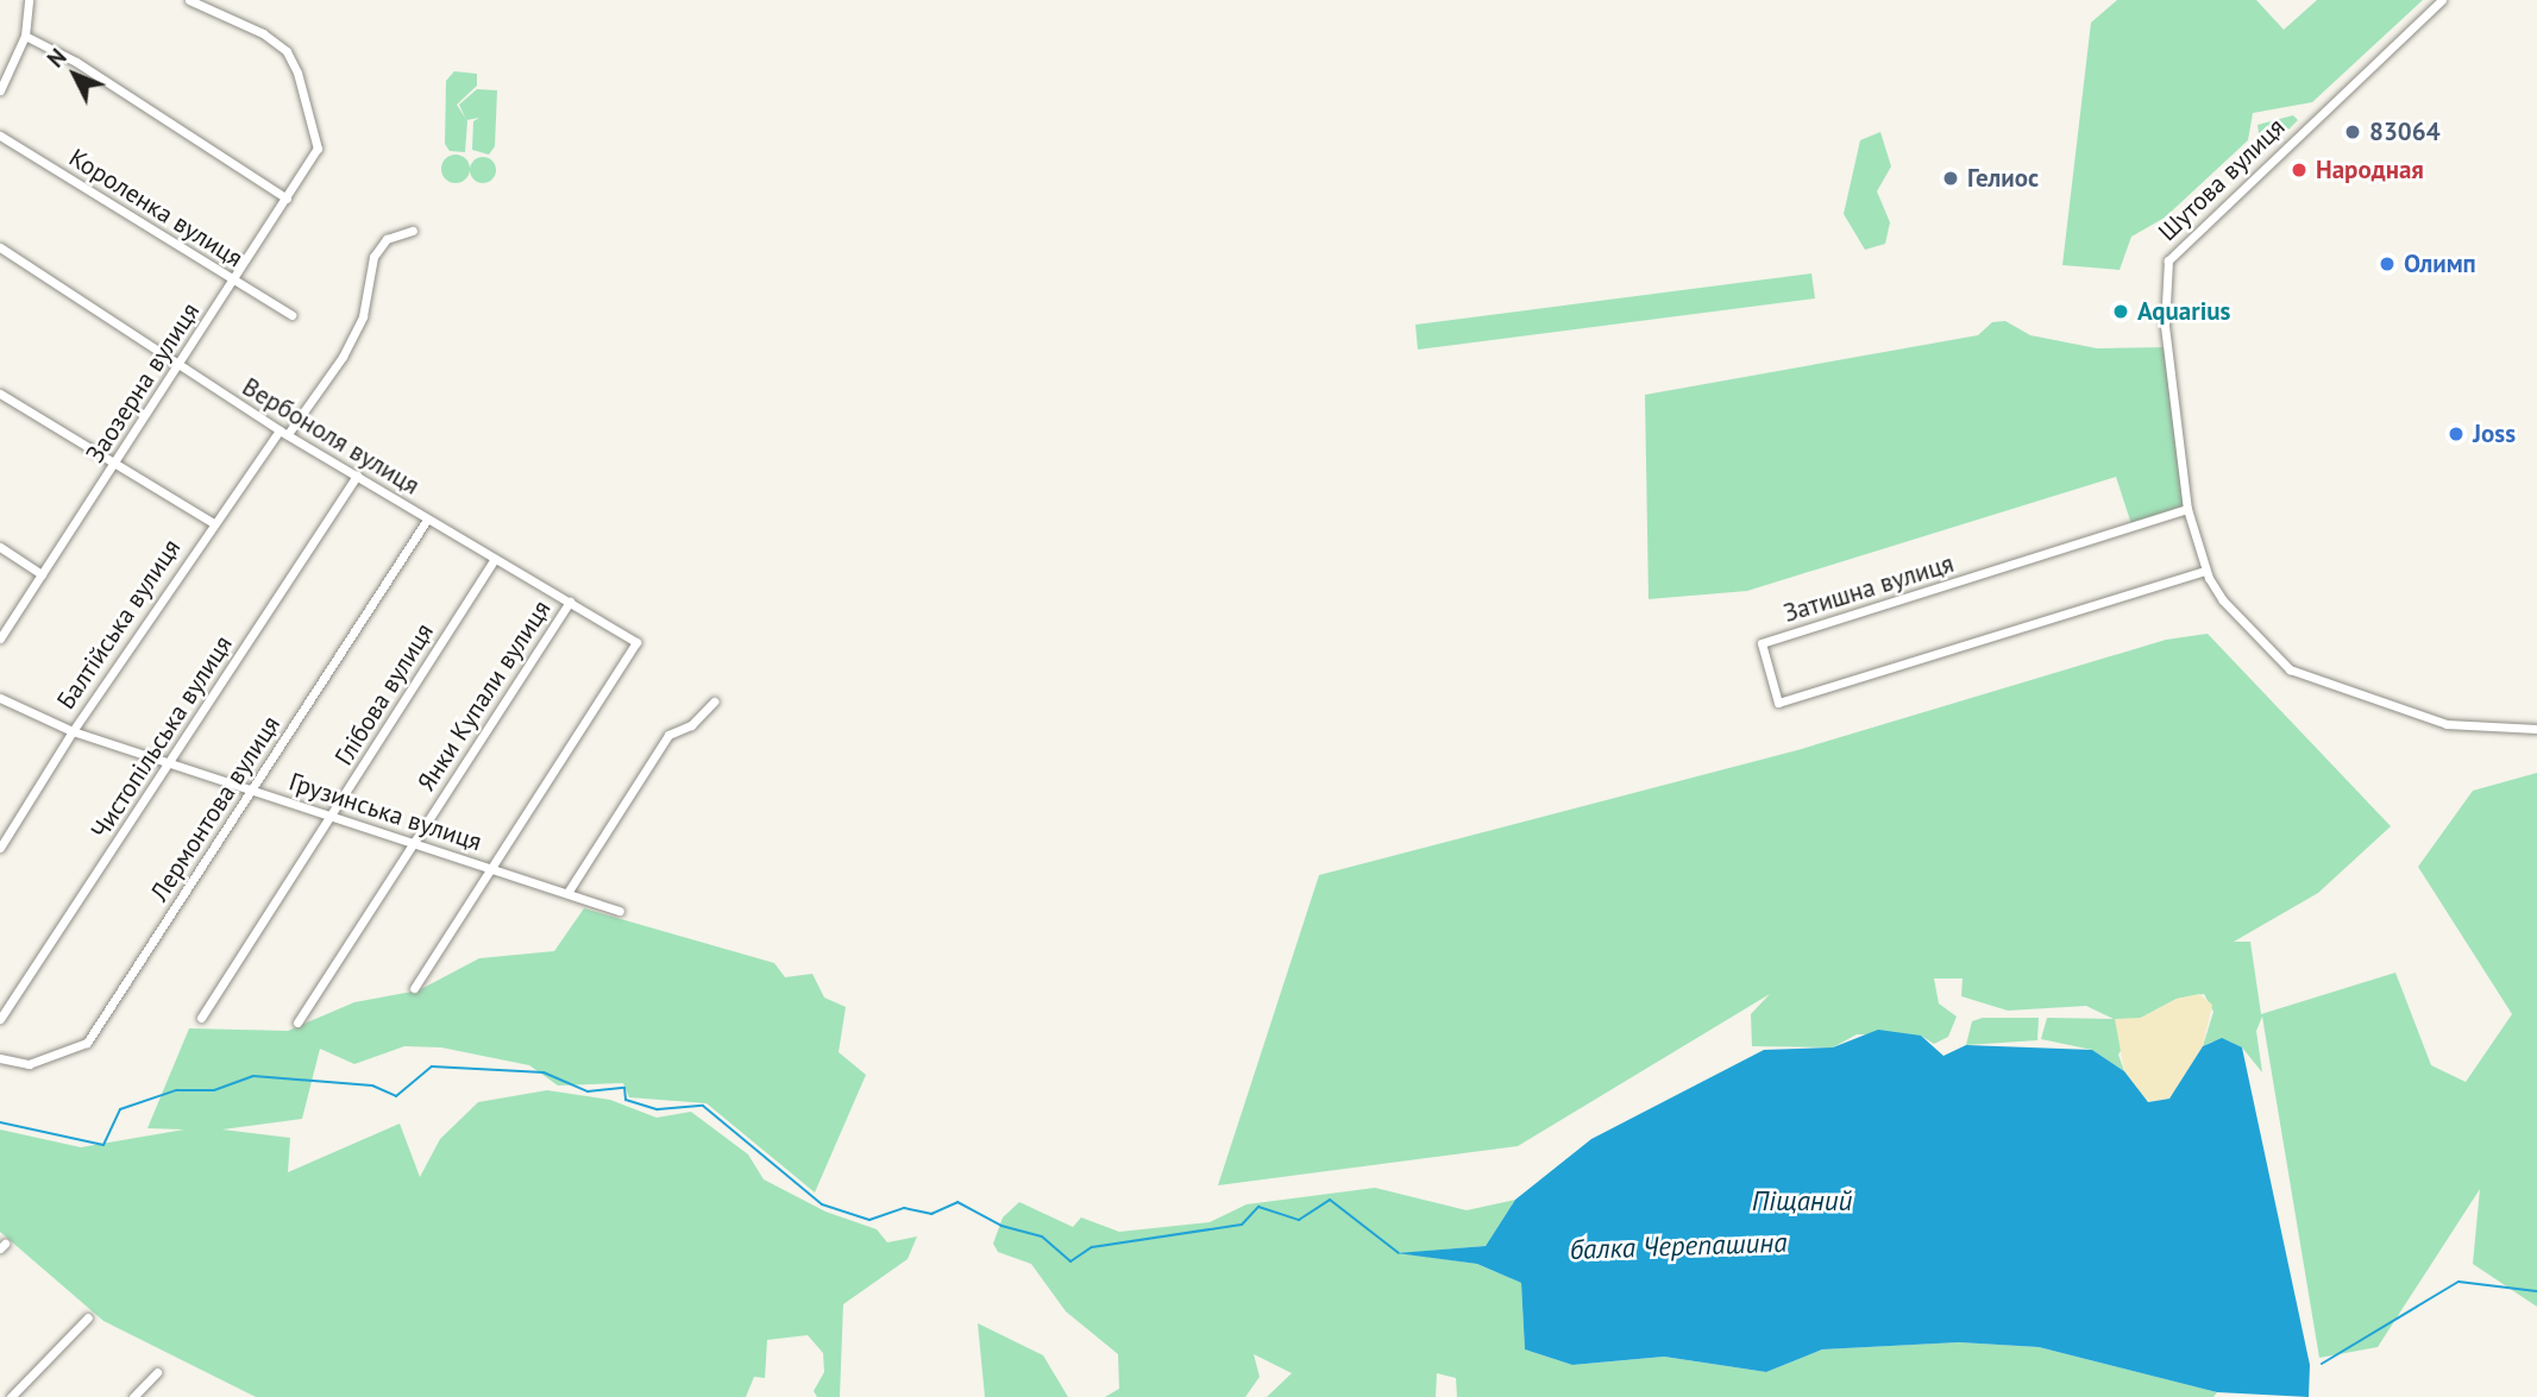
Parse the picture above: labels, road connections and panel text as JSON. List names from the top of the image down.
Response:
{
  "streets": {
    "street": [
      "Шутова вулиця",
      "Короленка вулиця",
      "Заозерна вулиця",
      "Вербоноля вулиця",
      "Затишна вулиця",
      "Балтійська вулиця",
      "Глібова вулиця",
      "Янки Купали вулиця",
      "Чистопільська вулиця",
      "Лермонтова вулиця",
      "Грузинська вулиця"
    ]
  },
  "crossings": [
    ["Шутова вулиця", "Затишна вулиця"],
    ["Короленка вулиця", "Заозерна вулиця"],
    ["Заозерна вулиця", "Вербоноля вулиця"],
    ["Вербоноля вулиця", "Балтійська вулиця"],
    ["Вербоноля вулиця", "Глібова вулиця"],
    ["Вербоноля вулиця", "Янки Купали вулиця"],
    ["Вербоноля вулиця", "Чистопільська вулиця"],
    ["Вербоноля вулиця", "Лермонтова вулиця"],
    ["Вербоноля вулиця", "Грузинська вулиця"],
    ["Балтійська вулиця", "Грузинська вулиця"],
    ["Глібова вулиця", "Грузинська вулиця"],
    ["Янки Купали вулиця", "Грузинська вулиця"],
    ["Чистопільська вулиця", "Грузинська вулиця"],
    ["Лермонтова вулиця", "Грузинська вулиця"]
  ],
  "water": ["Піщаний", "балка Черепашина"],
  "places": [
    "83064",
    "Народная",
    "Гелиос",
    "Олимп",
    "Aquarius",
    "Joss"
  ],
  "north": "top left"
}
